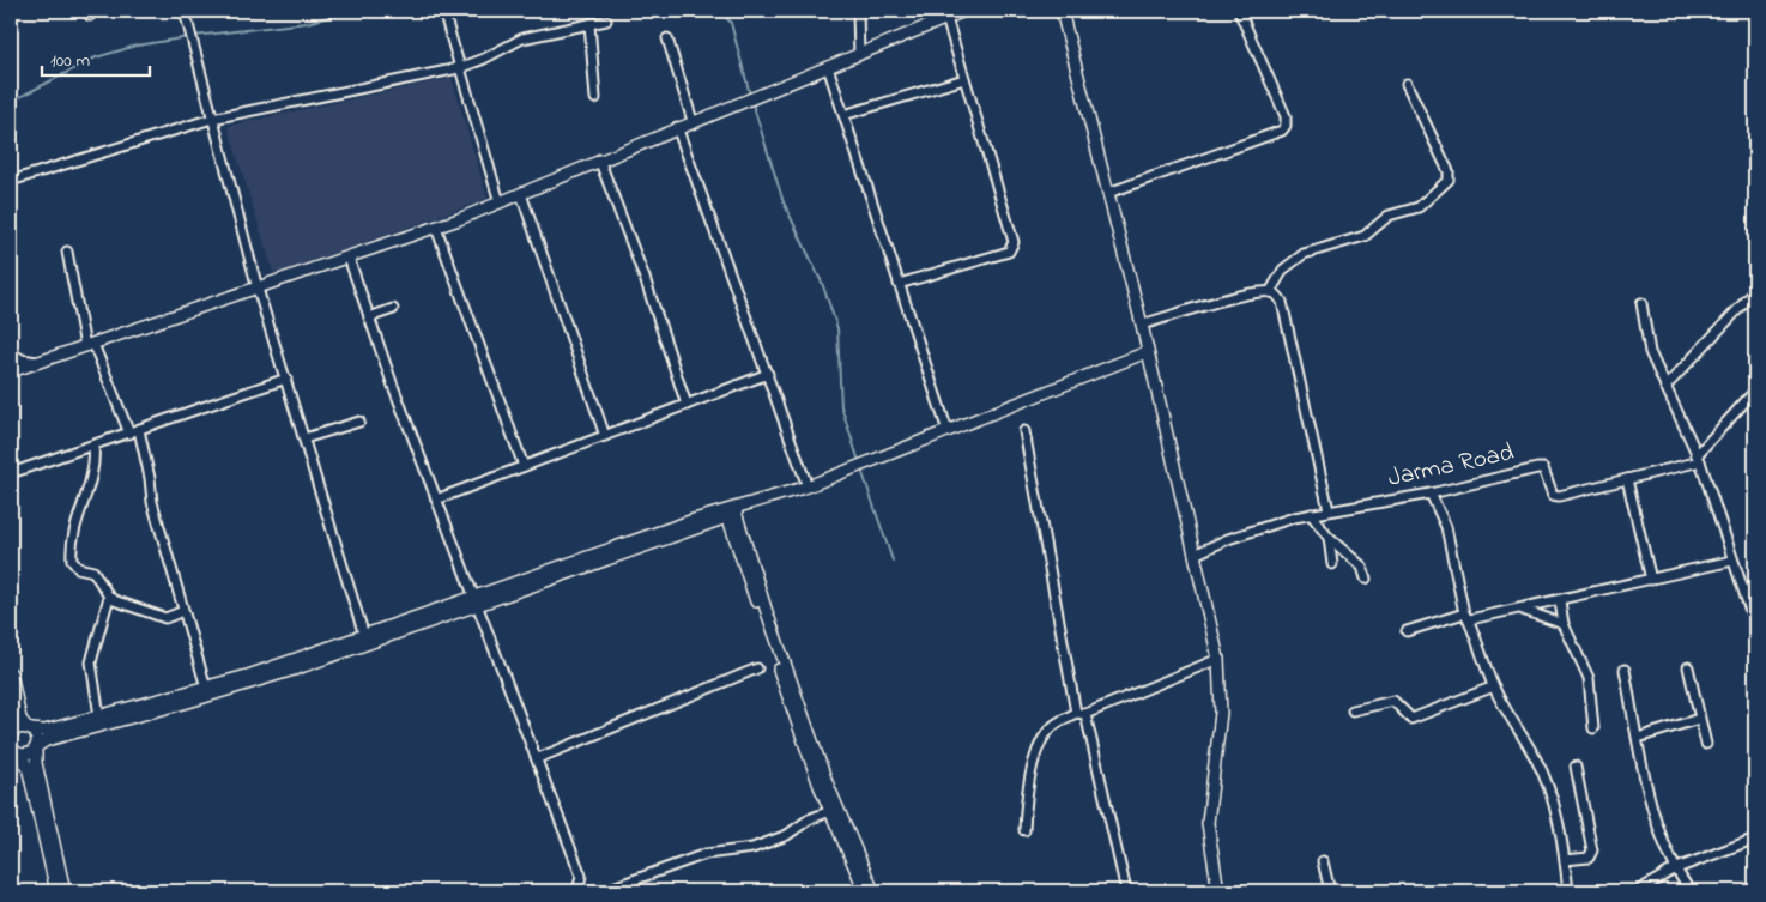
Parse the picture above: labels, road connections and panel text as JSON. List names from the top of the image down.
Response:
{
  "streets": {
    "street": ["Jarma Road"]
  },
  "scale_bar": "100 m"
}
